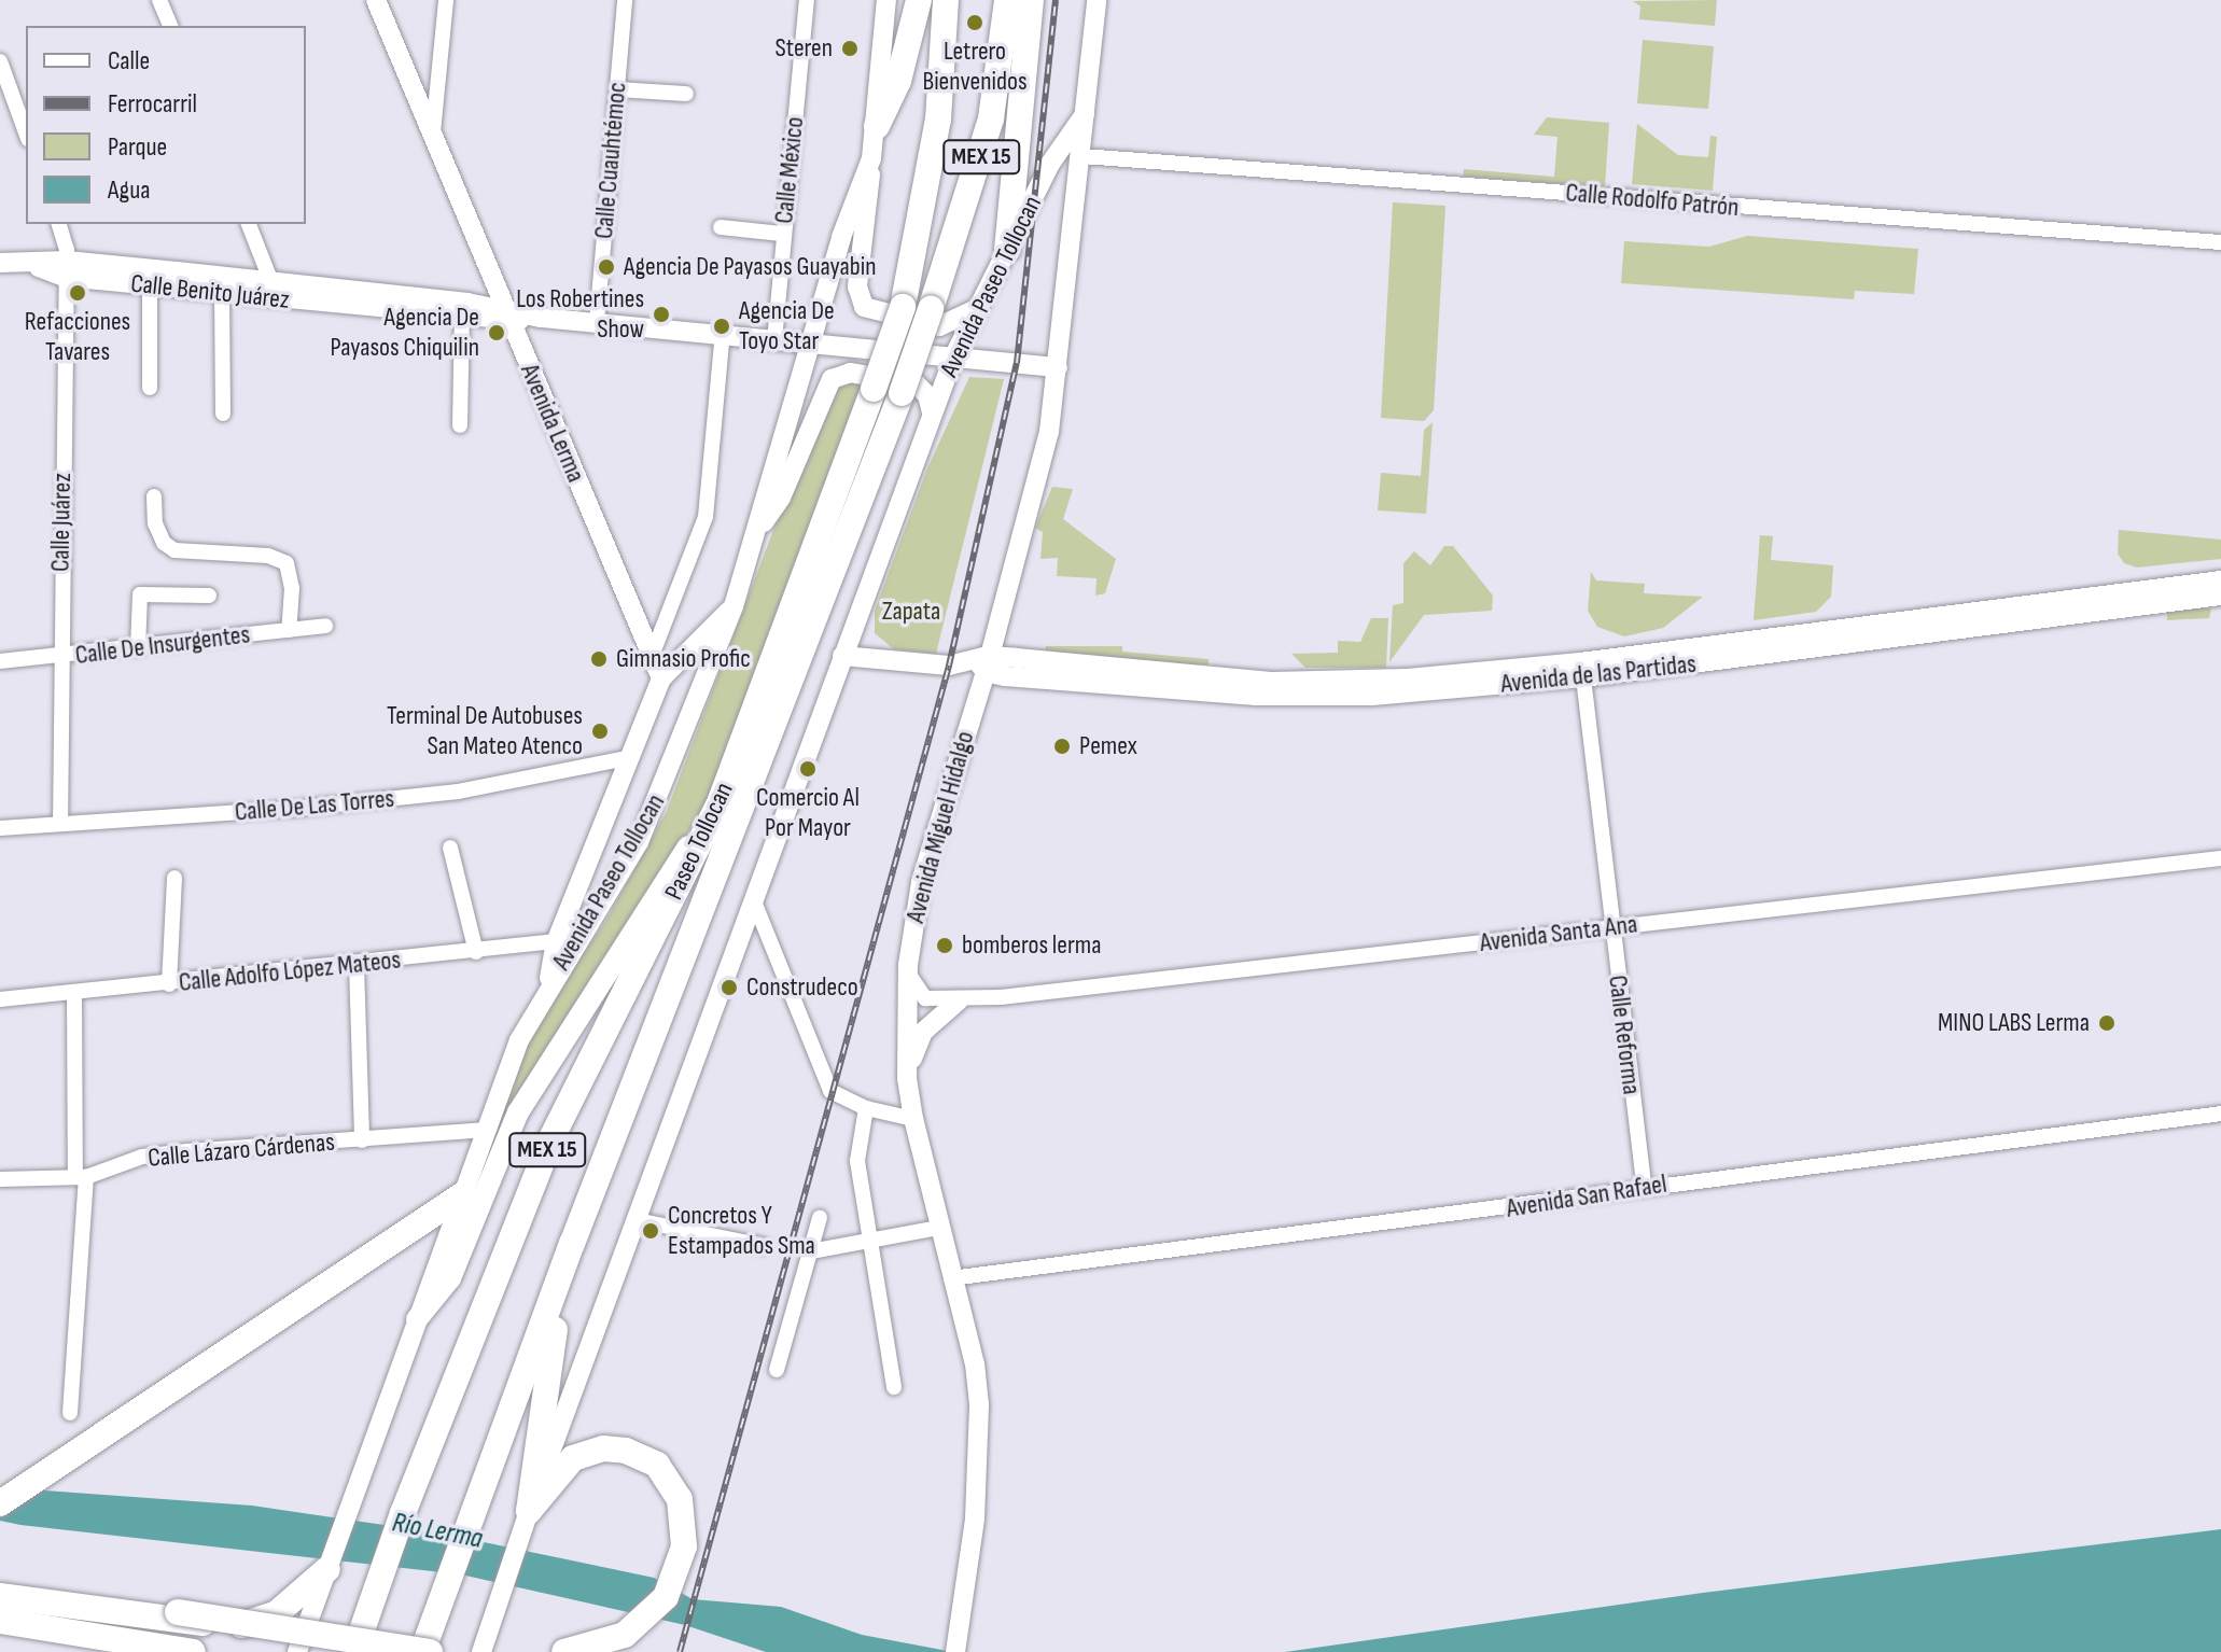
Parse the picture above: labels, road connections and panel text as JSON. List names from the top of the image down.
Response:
{
  "streets": {
    "highway": ["MEX 15", "Paseo Tollocan"],
    "main road": [
      "Avenida Paseo Tollocan",
      "Calle Benito Juárez",
      "Avenida Lerma",
      "Avenida de las Partidas",
      "Avenida Miguel Hidalgo"
    ],
    "street": [
      "Calle Cuauhtémoc",
      "Calle México",
      "Calle Rodolfo Patrón",
      "Calle Juárez",
      "Calle De Insurgentes",
      "Calle De Las Torres",
      "Avenida Santa Ana",
      "Calle Adolfo López Mateos",
      "Calle Reforma",
      "Calle Lázaro Cárdenas",
      "Avenida San Rafael"
    ]
  },
  "crossings": [
    ["Calle Cuauhtémoc", "Calle Benito Juárez"],
    ["Calle México", "Calle Benito Juárez"],
    ["Calle Rodolfo Patrón", "Avenida Paseo Tollocan"],
    ["Avenida Paseo Tollocan", "Calle Benito Juárez"],
    ["Avenida Paseo Tollocan", "Avenida de las Partidas"],
    ["Avenida Paseo Tollocan", "Avenida Miguel Hidalgo"],
    ["Avenida Paseo Tollocan", "Calle Adolfo López Mateos"],
    ["Avenida Paseo Tollocan", "Calle Lázaro Cárdenas"],
    ["Calle Benito Juárez", "Avenida Lerma"],
    ["Calle Benito Juárez", "Calle Juárez"],
    ["Calle Benito Juárez", "Avenida Miguel Hidalgo"],
    ["Calle Juárez", "Calle De Insurgentes"],
    ["Calle Juárez", "Calle De Las Torres"],
    ["Avenida de las Partidas", "Avenida Miguel Hidalgo"],
    ["Avenida de las Partidas", "Calle Reforma"],
    ["Avenida Miguel Hidalgo", "Avenida Santa Ana"],
    ["Avenida Miguel Hidalgo", "Avenida San Rafael"],
    ["Avenida Santa Ana", "Calle Reforma"],
    ["Calle Reforma", "Avenida San Rafael"]
  ],
  "water": ["Río Lerma"],
  "parks": ["Zapata"],
  "places": [
    "Letrero Bienvenidos",
    "Steren",
    "Agencia De Payasos Guayabin",
    "Refacciones Tavares",
    "Los Robertines Show",
    "Agencia De Toyo Star",
    "Agencia De Payasos Chiquilin",
    "Gimnasio Profic",
    "Terminal De Autobuses San Mateo Atenco",
    "Pemex",
    "Comercio Al Por Mayor",
    "bomberos lerma",
    "Construdeco",
    "MINO LABS Lerma",
    "Concretos Y Estampados Sma"
  ],
  "legend": [
    "Calle",
    "Ferrocarril",
    "Parque",
    "Agua"
  ]
}
